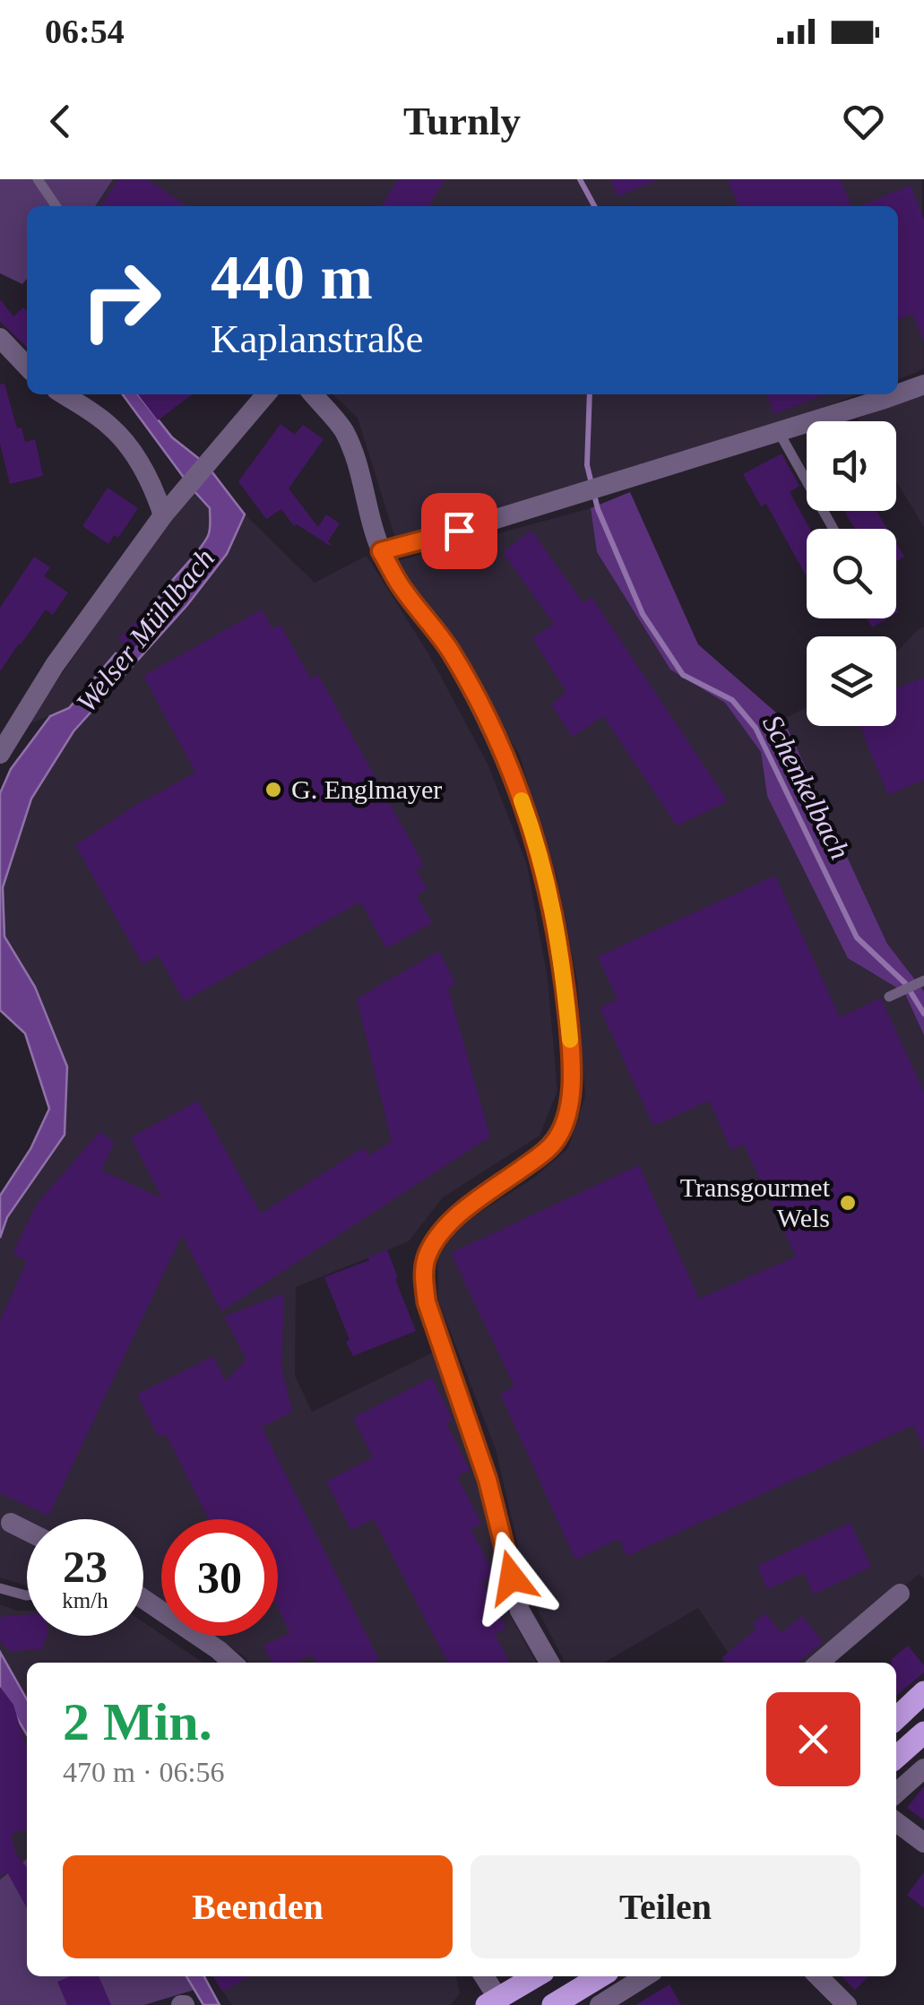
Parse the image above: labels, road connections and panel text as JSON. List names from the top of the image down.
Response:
{
  "water": ["Welser Mühlbach", "Schenkelbach"],
  "places": ["G. Englmayer", "Transgourmet Wels"],
  "page": {
    "status": "06:54",
    "header": "Turnly",
    "turn": ["440 m", "Kaplanstraße"],
    "speed": "23 km/h",
    "limit": "30",
    "heading": ["2 Min.", "470 m · 06:56"],
    "buttons": ["Beenden", "Teilen"]
  }
}
